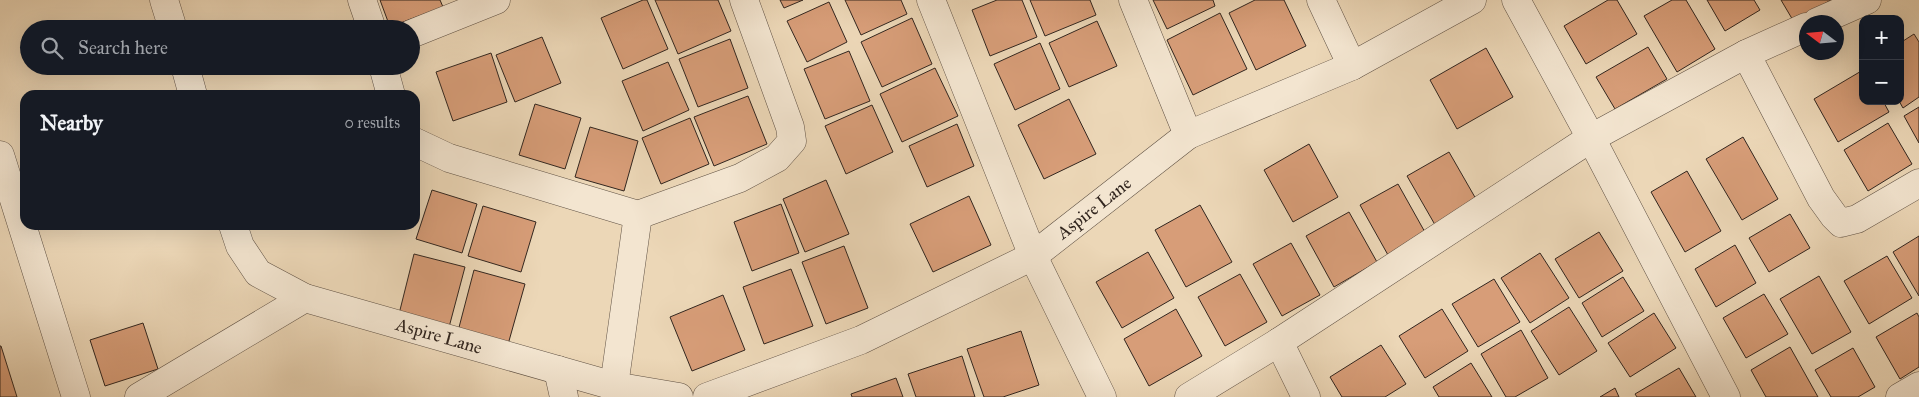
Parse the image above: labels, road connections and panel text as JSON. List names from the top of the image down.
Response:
{
  "streets": {
    "street": ["Aspire Lane"]
  },
  "north": "left",
  "page": {
    "map_buttons": ["+", "−"],
    "search": "Search here",
    "heading": ["Nearby", "0 results"]
  }
}
